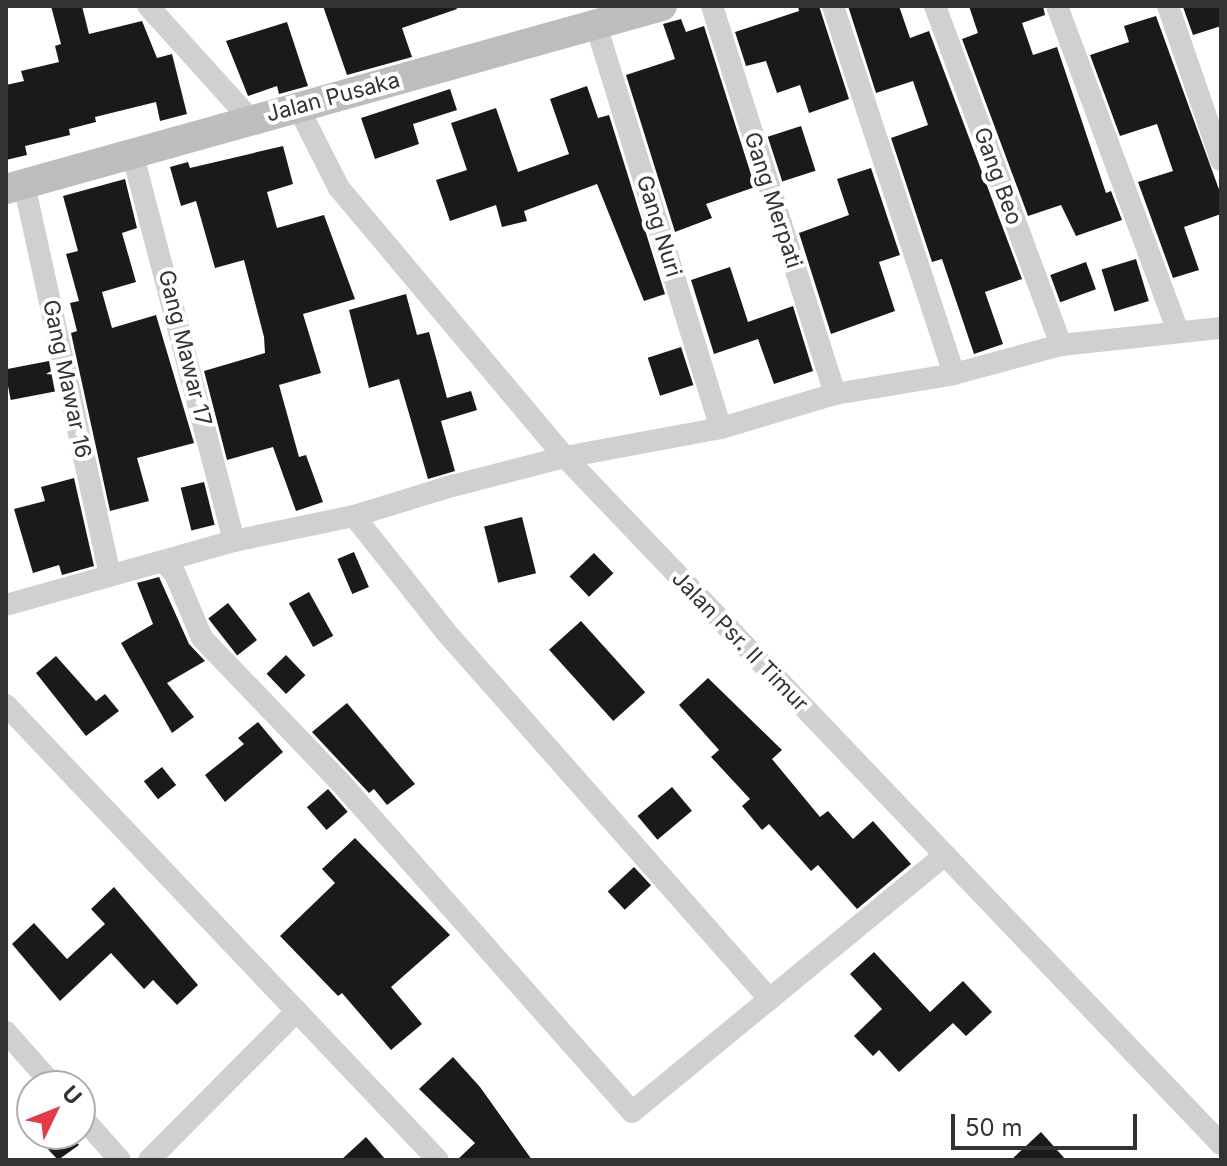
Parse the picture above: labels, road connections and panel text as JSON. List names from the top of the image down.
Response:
{
  "streets": {
    "main road": ["Jalan Pusaka"],
    "street": [
      "Gang Beo",
      "Gang Merpati",
      "Gang Nuri",
      "Gang Mawar 17",
      "Gang Mawar 16",
      "Jalan Psr. II Timur"
    ]
  },
  "crossings": [
    ["Jalan Pusaka", "Gang Nuri"],
    ["Jalan Pusaka", "Gang Mawar 17"],
    ["Jalan Pusaka", "Gang Mawar 16"],
    ["Jalan Pusaka", "Jalan Psr. II Timur"]
  ],
  "scale_bar": "50 m",
  "north": "top right"
}
